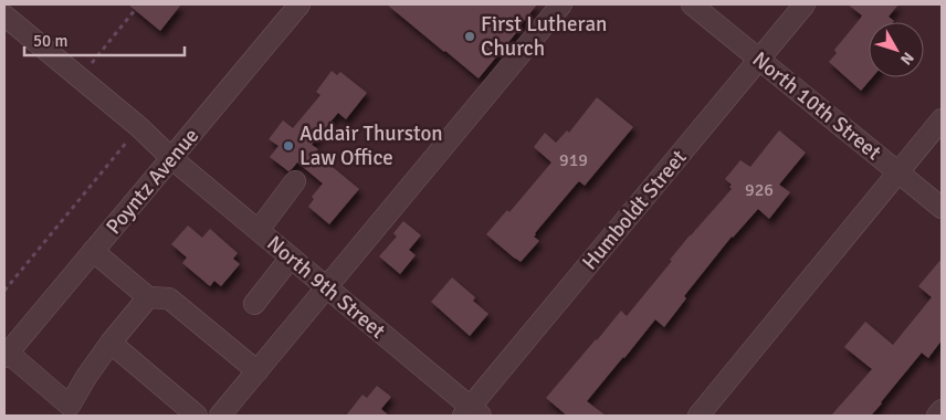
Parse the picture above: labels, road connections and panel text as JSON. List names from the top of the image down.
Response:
{
  "streets": {
    "street": [
      "North 10th Street",
      "Poyntz Avenue",
      "Humboldt Street",
      "North 9th Street"
    ]
  },
  "crossings": [
    ["North 10th Street", "Humboldt Street"],
    ["Poyntz Avenue", "North 9th Street"],
    ["Humboldt Street", "North 9th Street"]
  ],
  "places": ["First Lutheran Church", "Addair Thurston Law Office"],
  "house_numbers": ["919", "926"],
  "scale_bar": "50 m",
  "north": "bottom right"
}
